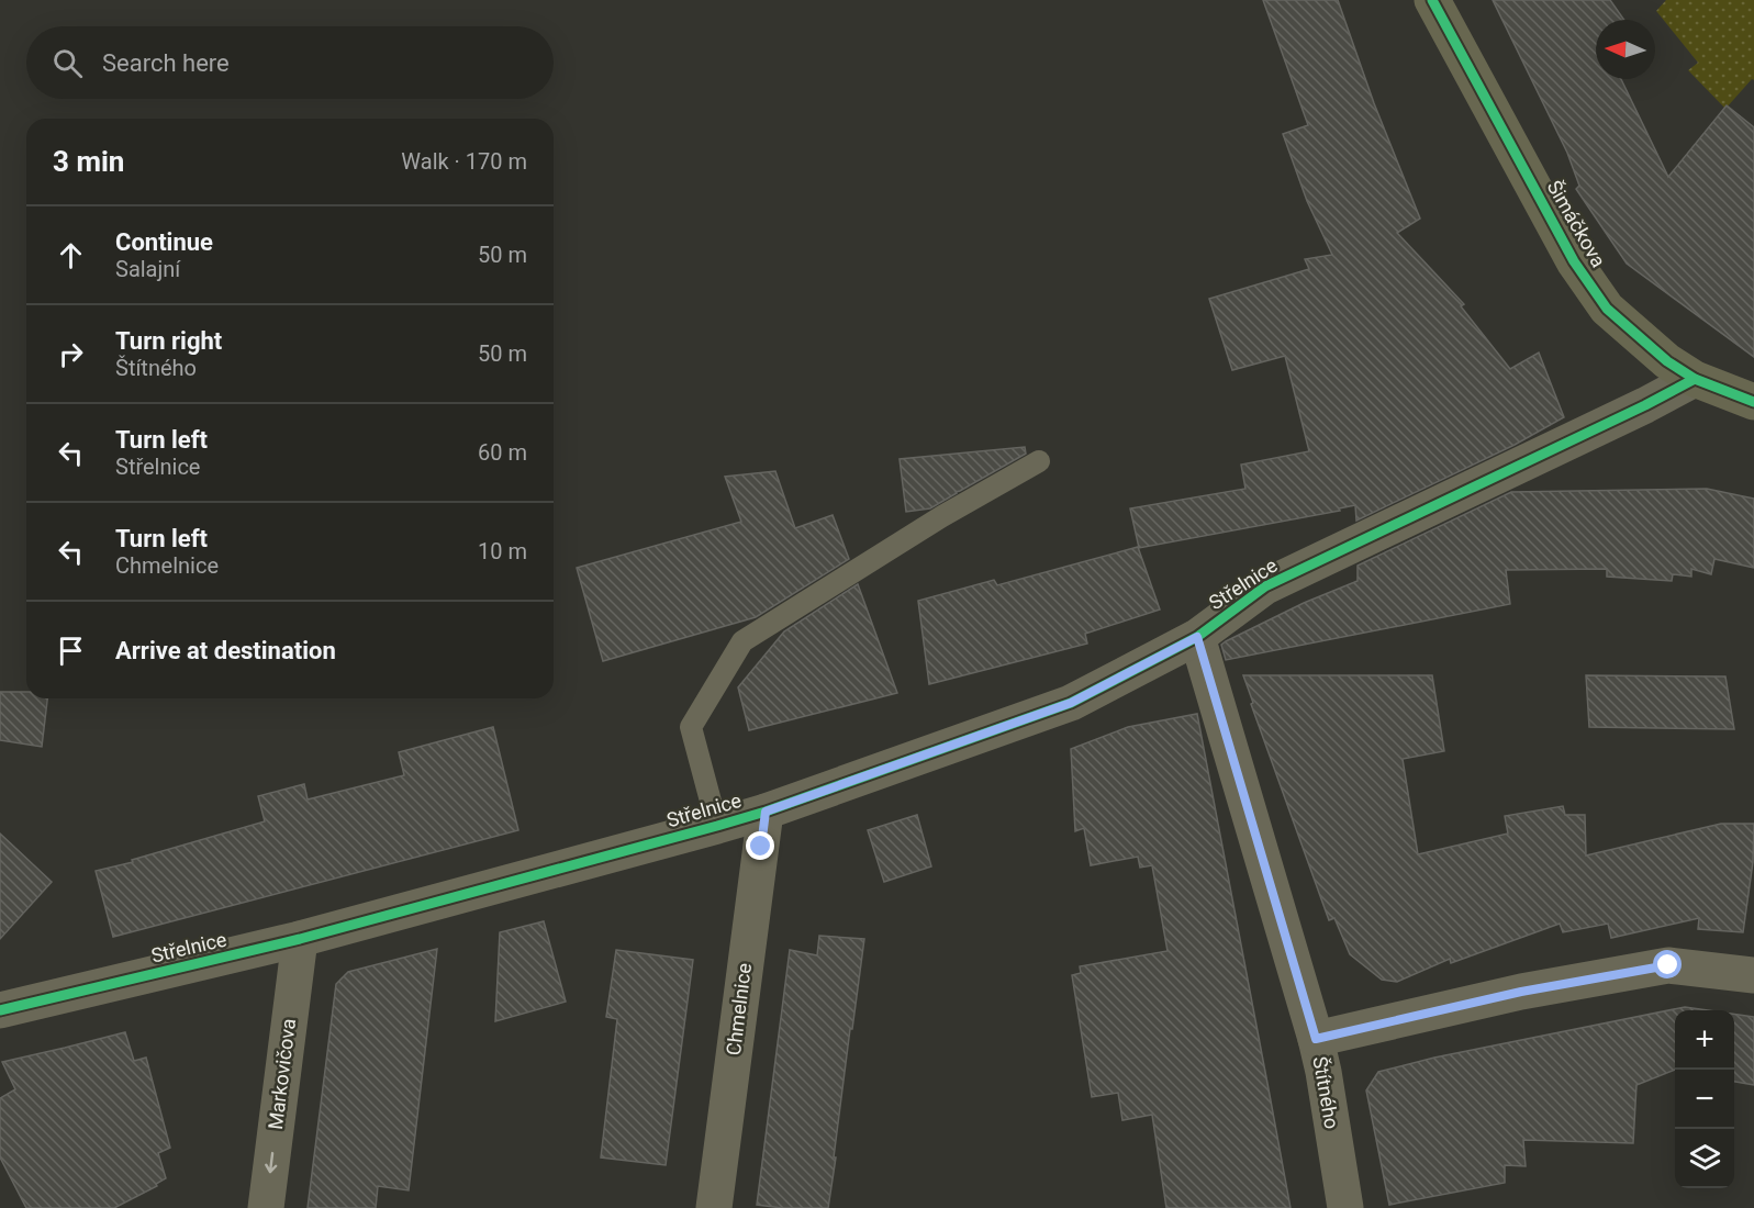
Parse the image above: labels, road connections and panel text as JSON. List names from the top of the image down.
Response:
{
  "streets": {
    "street": [
      "Šimáčkova",
      "Střelnice",
      "Chmelnice",
      "Markovičova",
      "Štítného"
    ]
  },
  "crossings": [
    ["Šimáčkova", "Střelnice"],
    ["Střelnice", "Chmelnice"],
    ["Střelnice", "Markovičova"],
    ["Střelnice", "Štítného"]
  ],
  "one_way": ["Markovičova"],
  "north": "left",
  "page": {
    "search": "Search here",
    "heading": ["3 min", "Walk · 170 m"],
    "list": [
      ["Continue", "Salajní", "50 m"],
      ["Turn right", "Štítného", "50 m"],
      ["Turn left", "Střelnice", "60 m"],
      ["Turn left", "Chmelnice", "10 m"],
      "Arrive at destination"
    ],
    "map_buttons": ["+", "−"]
  }
}
